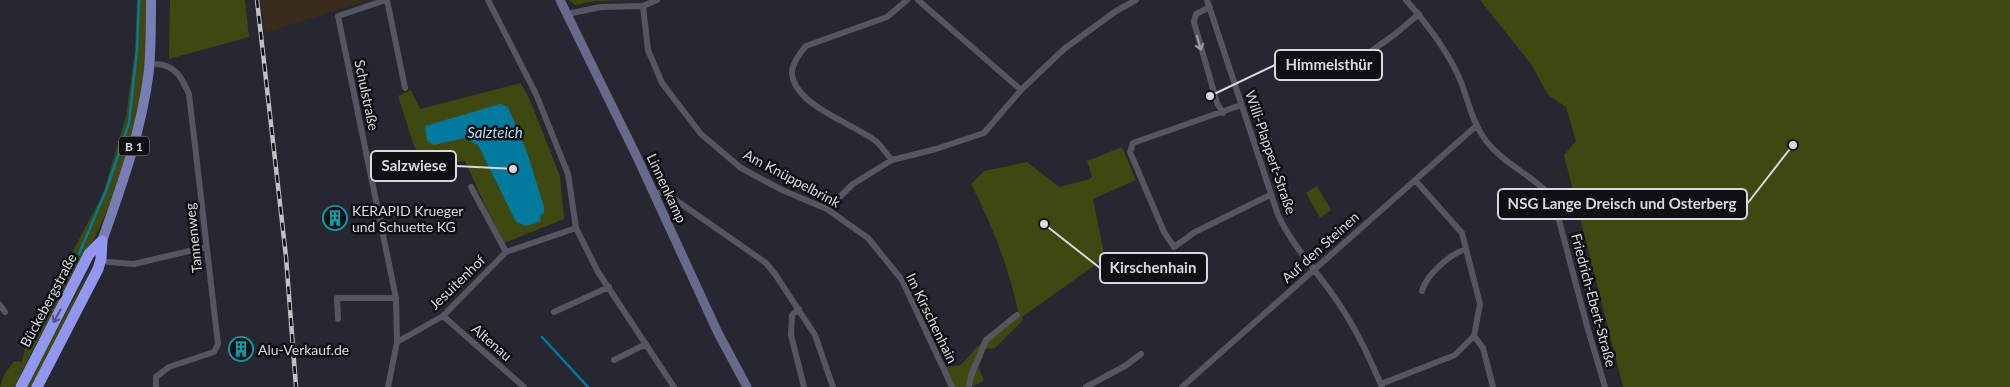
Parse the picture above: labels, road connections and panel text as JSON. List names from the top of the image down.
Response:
{
  "streets": {
    "highway": ["B 1", "Bückebergstraße"],
    "main road": ["Linnenkamp"],
    "street": [
      "Schulstraße",
      "Willi-Plappert-Straße",
      "Am Knüppelbrink",
      "Tannenweg",
      "Auf den Steinen",
      "Jesuitenhof",
      "Friedrich-Ebert-Straße",
      "Im Kirschenhain",
      "Altenau"
    ]
  },
  "crossings": [
    ["Schulstraße", "Jesuitenhof"],
    ["B 1", "Bückebergstraße"],
    ["Willi-Plappert-Straße", "Auf den Steinen"],
    ["Am Knüppelbrink", "Im Kirschenhain"],
    ["Auf den Steinen", "Friedrich-Ebert-Straße"],
    ["Jesuitenhof", "Altenau"]
  ],
  "water": ["Salzteich"],
  "places": {
    "other": [
      "Himmelsthür",
      "NSG Lange Dreisch und Osterberg",
      "Salzwiese",
      "Kirschenhain"
    ],
    "building": ["KERAPID Krueger und Schuette KG", "Alu-Verkauf.de"]
  }
}
